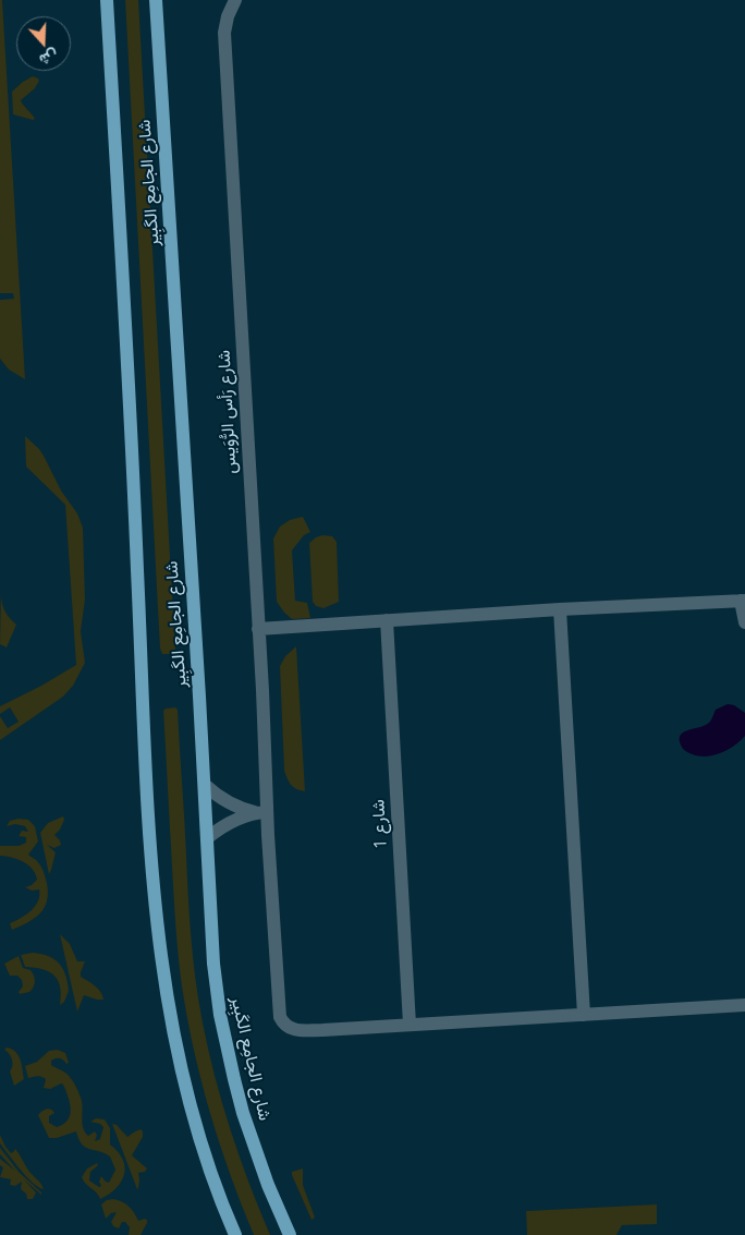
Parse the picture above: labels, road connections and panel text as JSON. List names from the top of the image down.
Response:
{
  "streets": {
    "main road": ["شارع الجامِع الكَبِير"],
    "street": ["شارع رَأس الرُّوَيس", "شارع 1"]
  },
  "crossings": [
    ["شارع رَأس الرُّوَيس", "شارع 1"]
  ],
  "north": "bottom"
}
